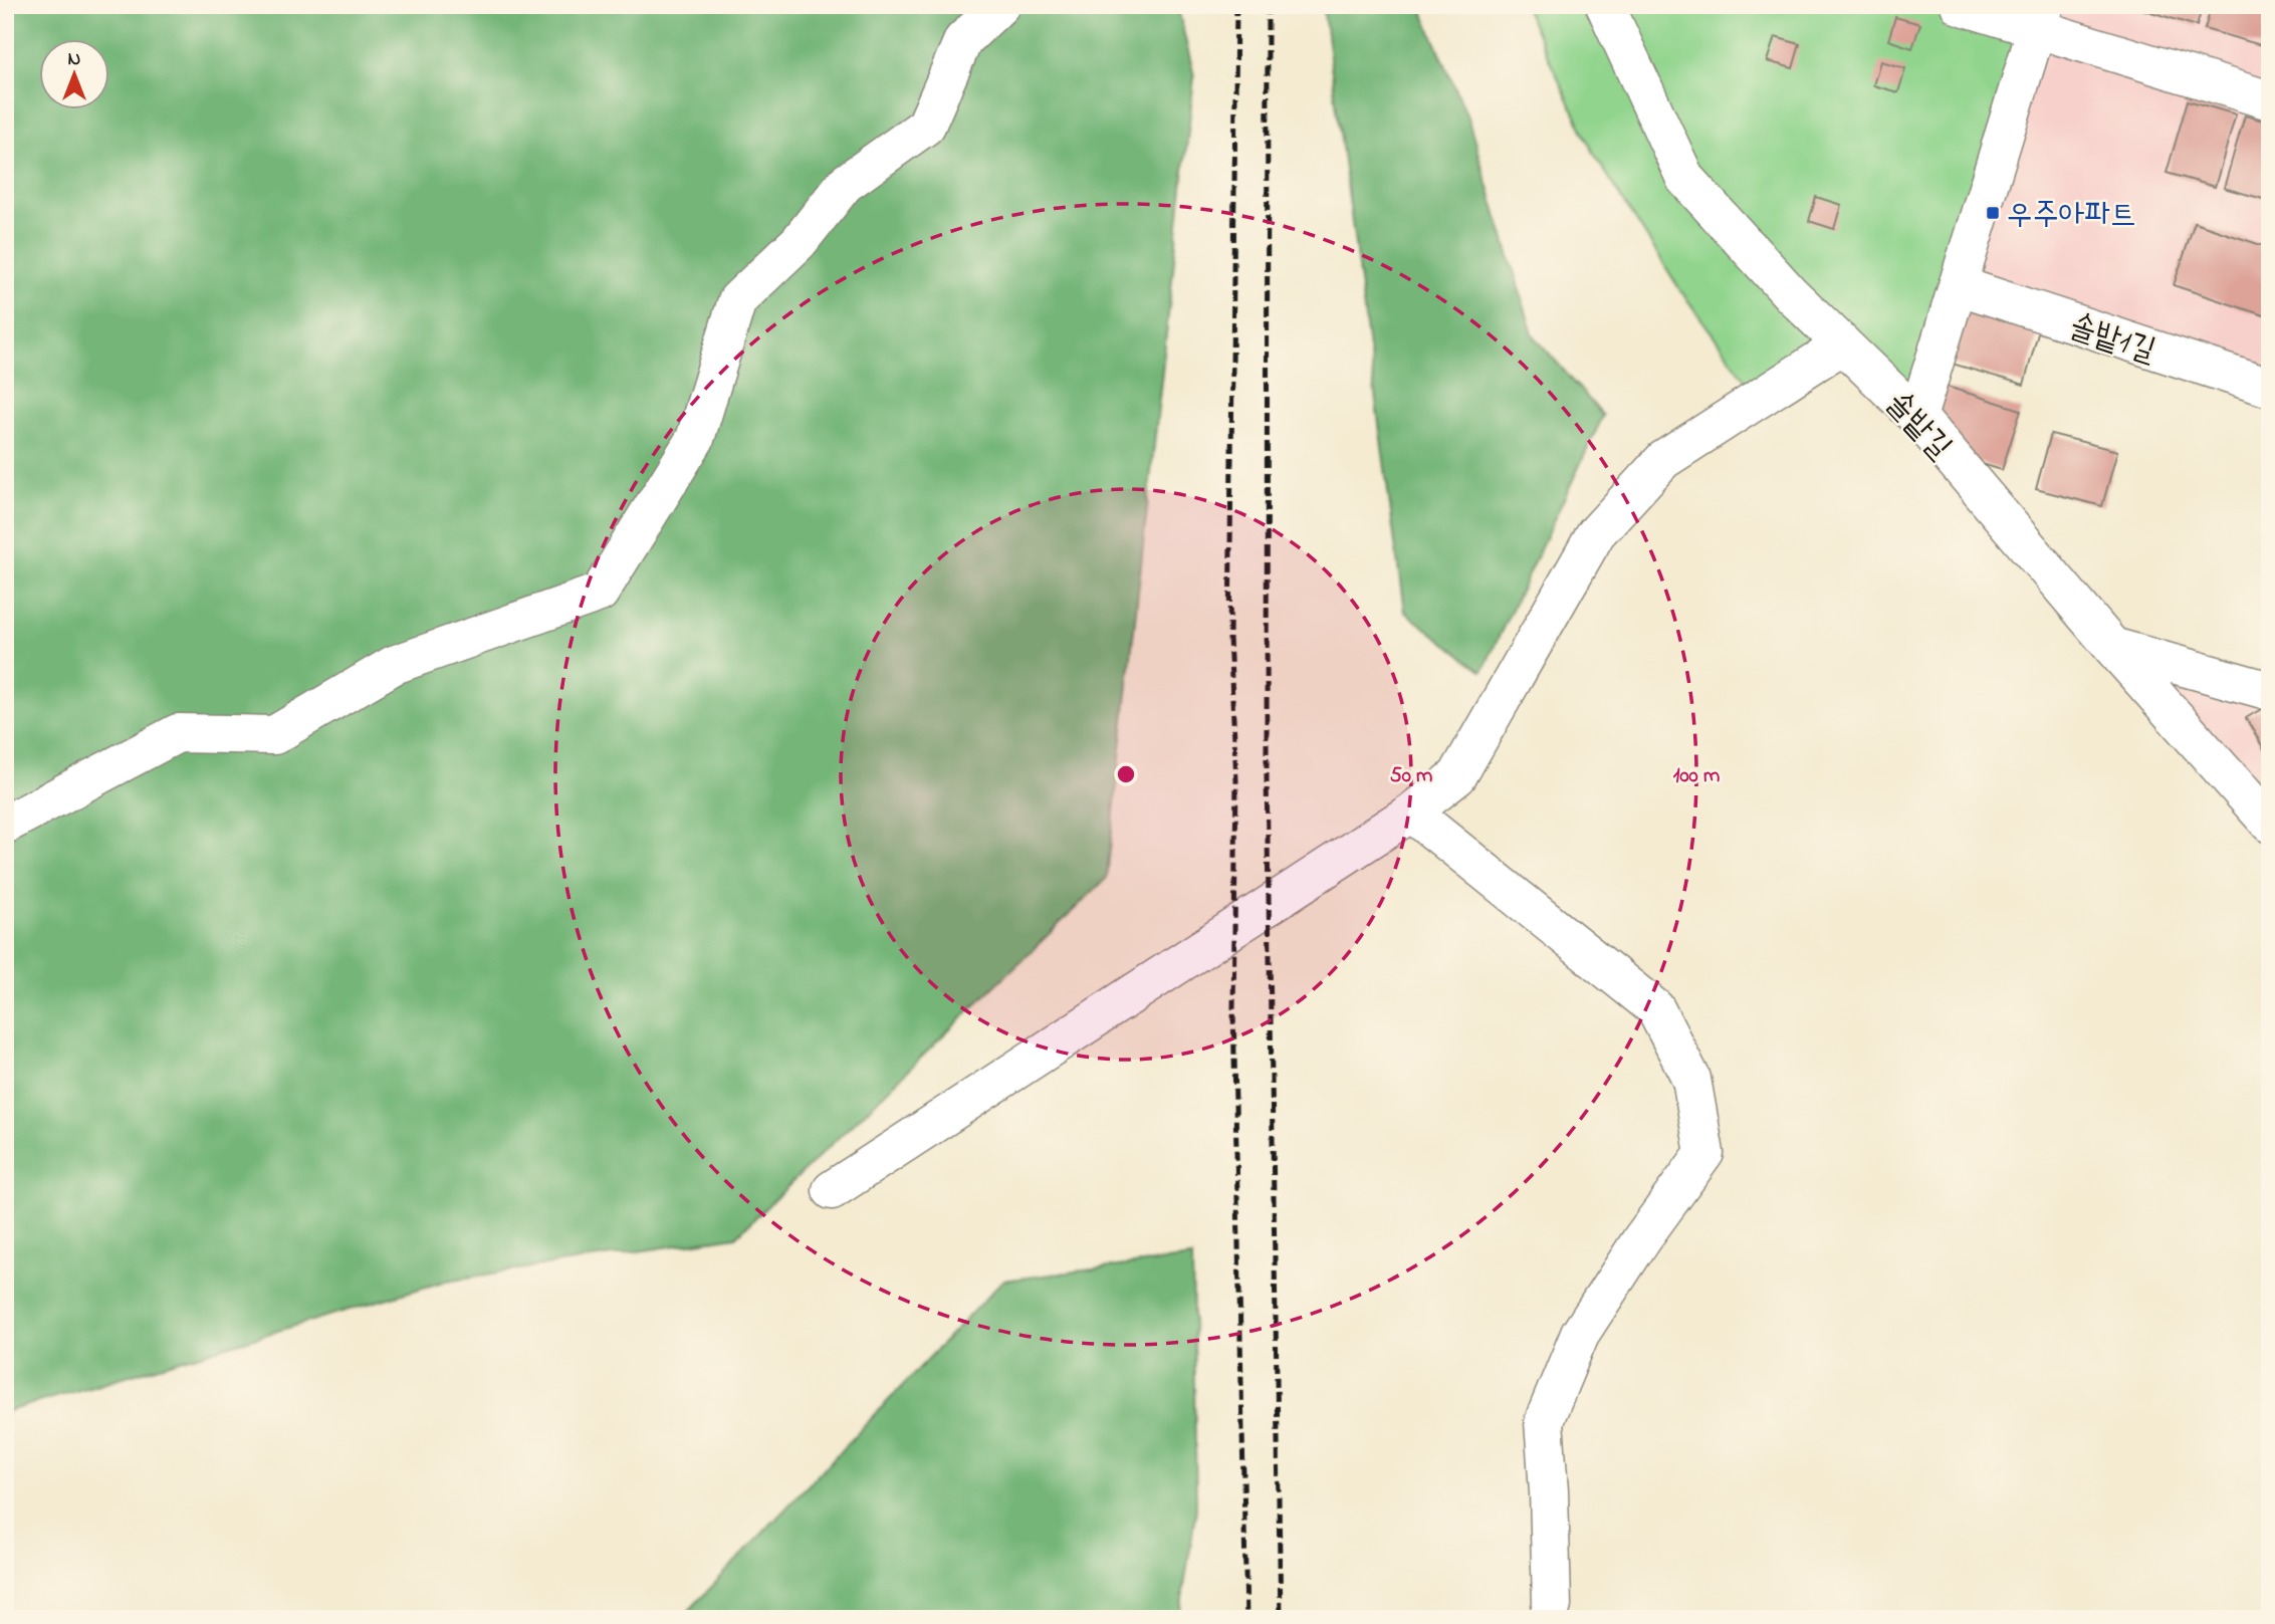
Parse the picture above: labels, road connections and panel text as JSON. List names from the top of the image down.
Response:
{
  "streets": {
    "street": ["솔밭1길", "솔밭길"]
  },
  "places": {
    "transit": ["우주아파트"]
  },
  "north": "top",
  "rings": ["50 m", "100 m"]
}
